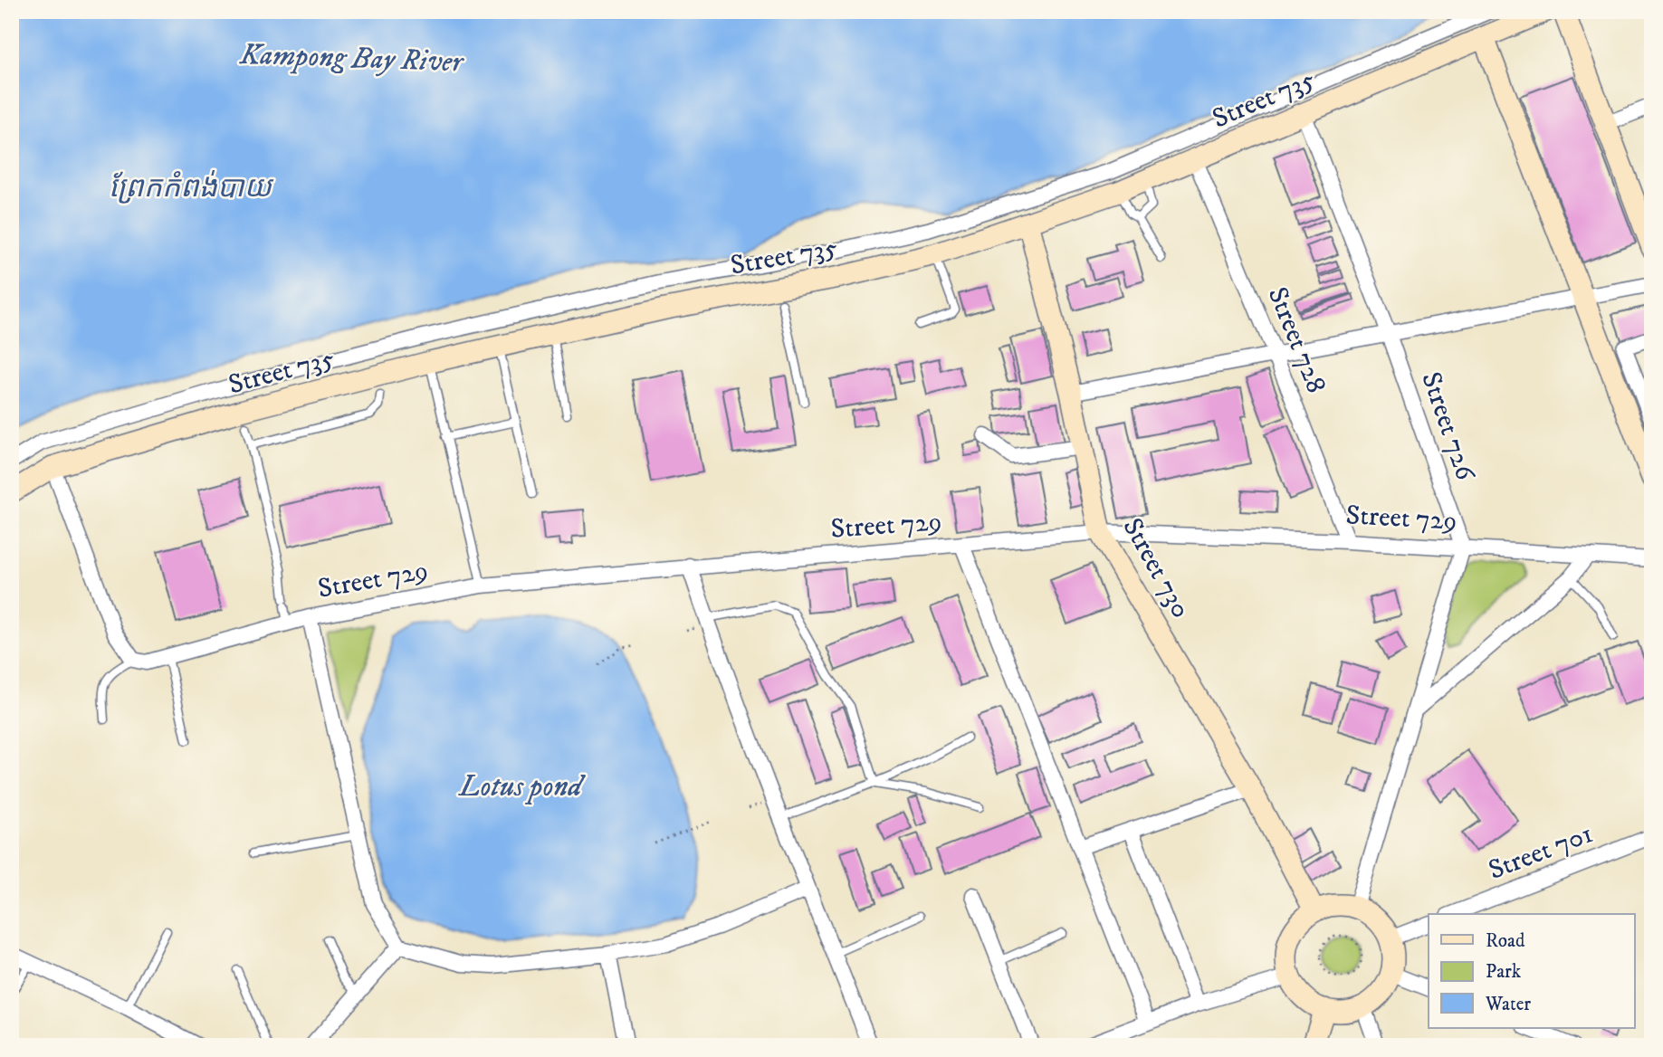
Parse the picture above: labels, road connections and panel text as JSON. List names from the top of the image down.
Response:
{
  "streets": {
    "street": [
      "Street 735",
      "Street 728",
      "Street 726",
      "Street 729",
      "Street 730",
      "Street 701"
    ]
  },
  "crossings": [
    ["Street 735", "Street 728"],
    ["Street 735", "Street 726"],
    ["Street 735", "Street 730"],
    ["Street 728", "Street 729"],
    ["Street 726", "Street 729"],
    ["Street 729", "Street 730"]
  ],
  "water": ["Kampong Bay River", "ព្រែកកំពង់បាយ", "Lotus pond"],
  "legend": ["Road", "Park", "Water"]
}
